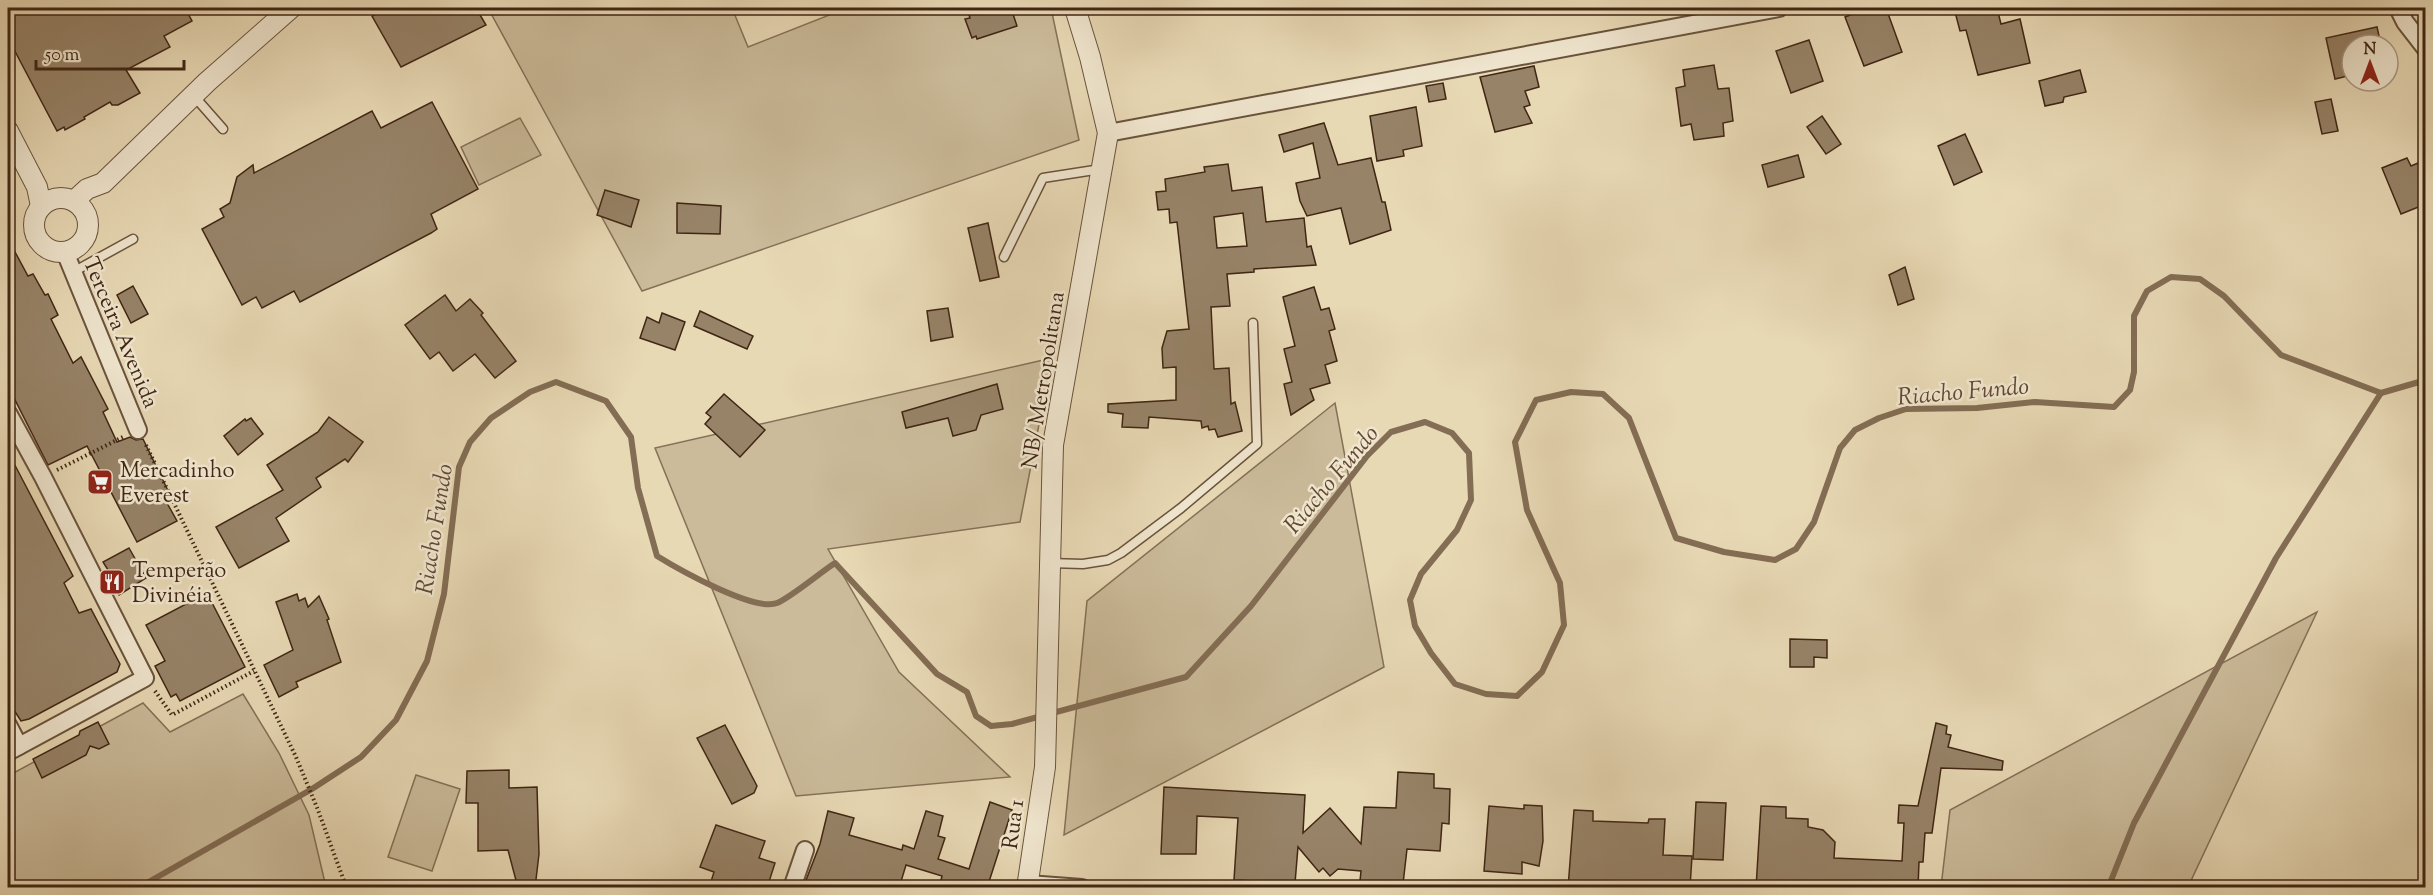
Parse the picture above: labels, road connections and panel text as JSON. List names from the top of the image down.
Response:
{
  "streets": {
    "street": ["Terceira Avenida", "NB/ Metropolitana", "Rua 1"]
  },
  "crossings": [
    ["NB/ Metropolitana", "Rua 1"]
  ],
  "water": ["Riacho Fundo"],
  "places": {
    "supermarket": ["Mercadinho Everest"],
    "restaurant": ["Temperão Divinéia"]
  },
  "scale_bar": "50 m",
  "north": "top"
}
